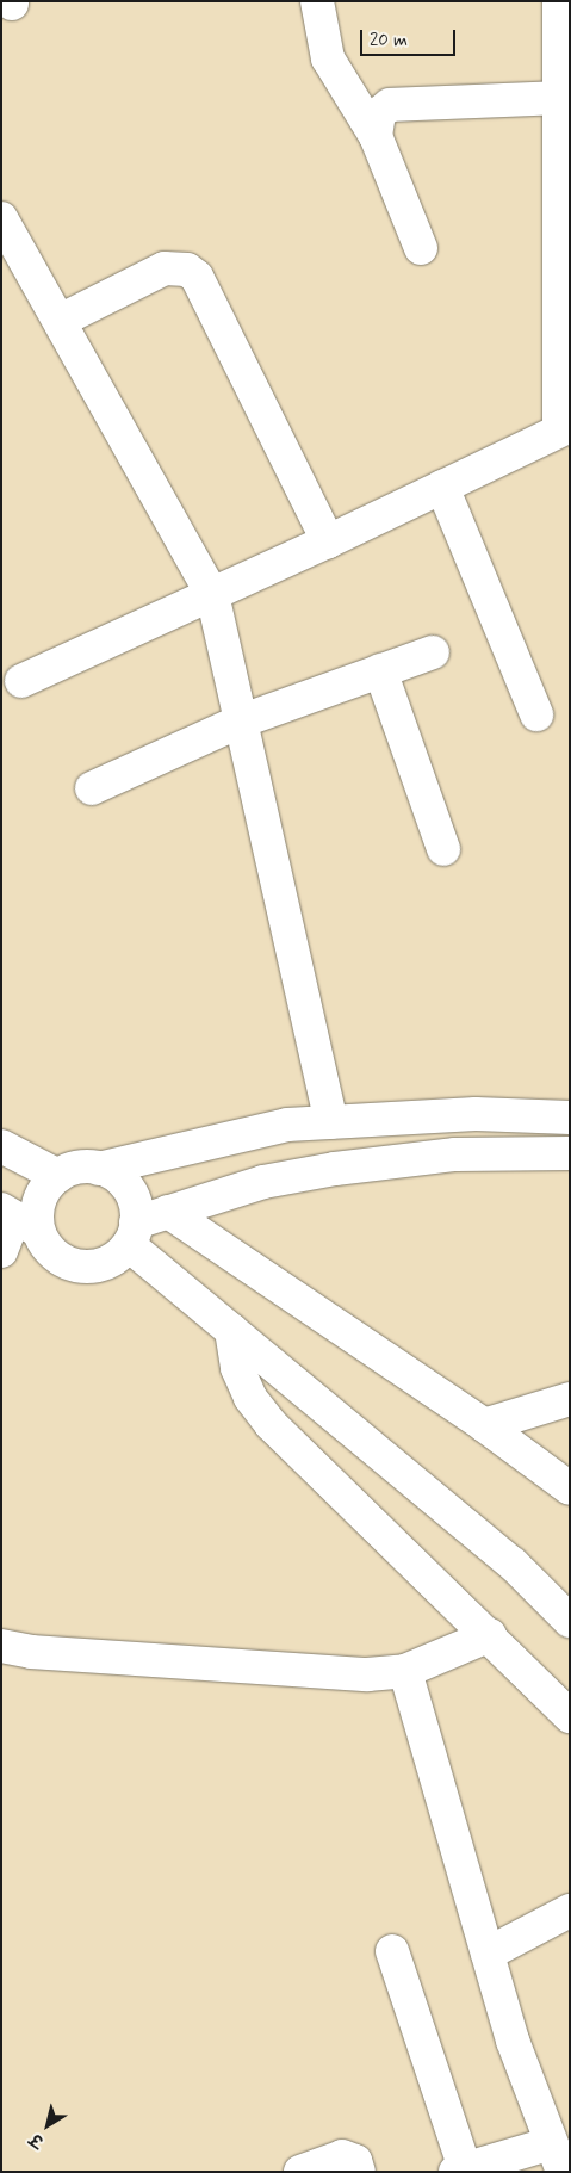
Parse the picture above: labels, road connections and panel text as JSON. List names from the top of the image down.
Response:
{
  "scale_bar": "20 m",
  "north": "bottom left"
}
